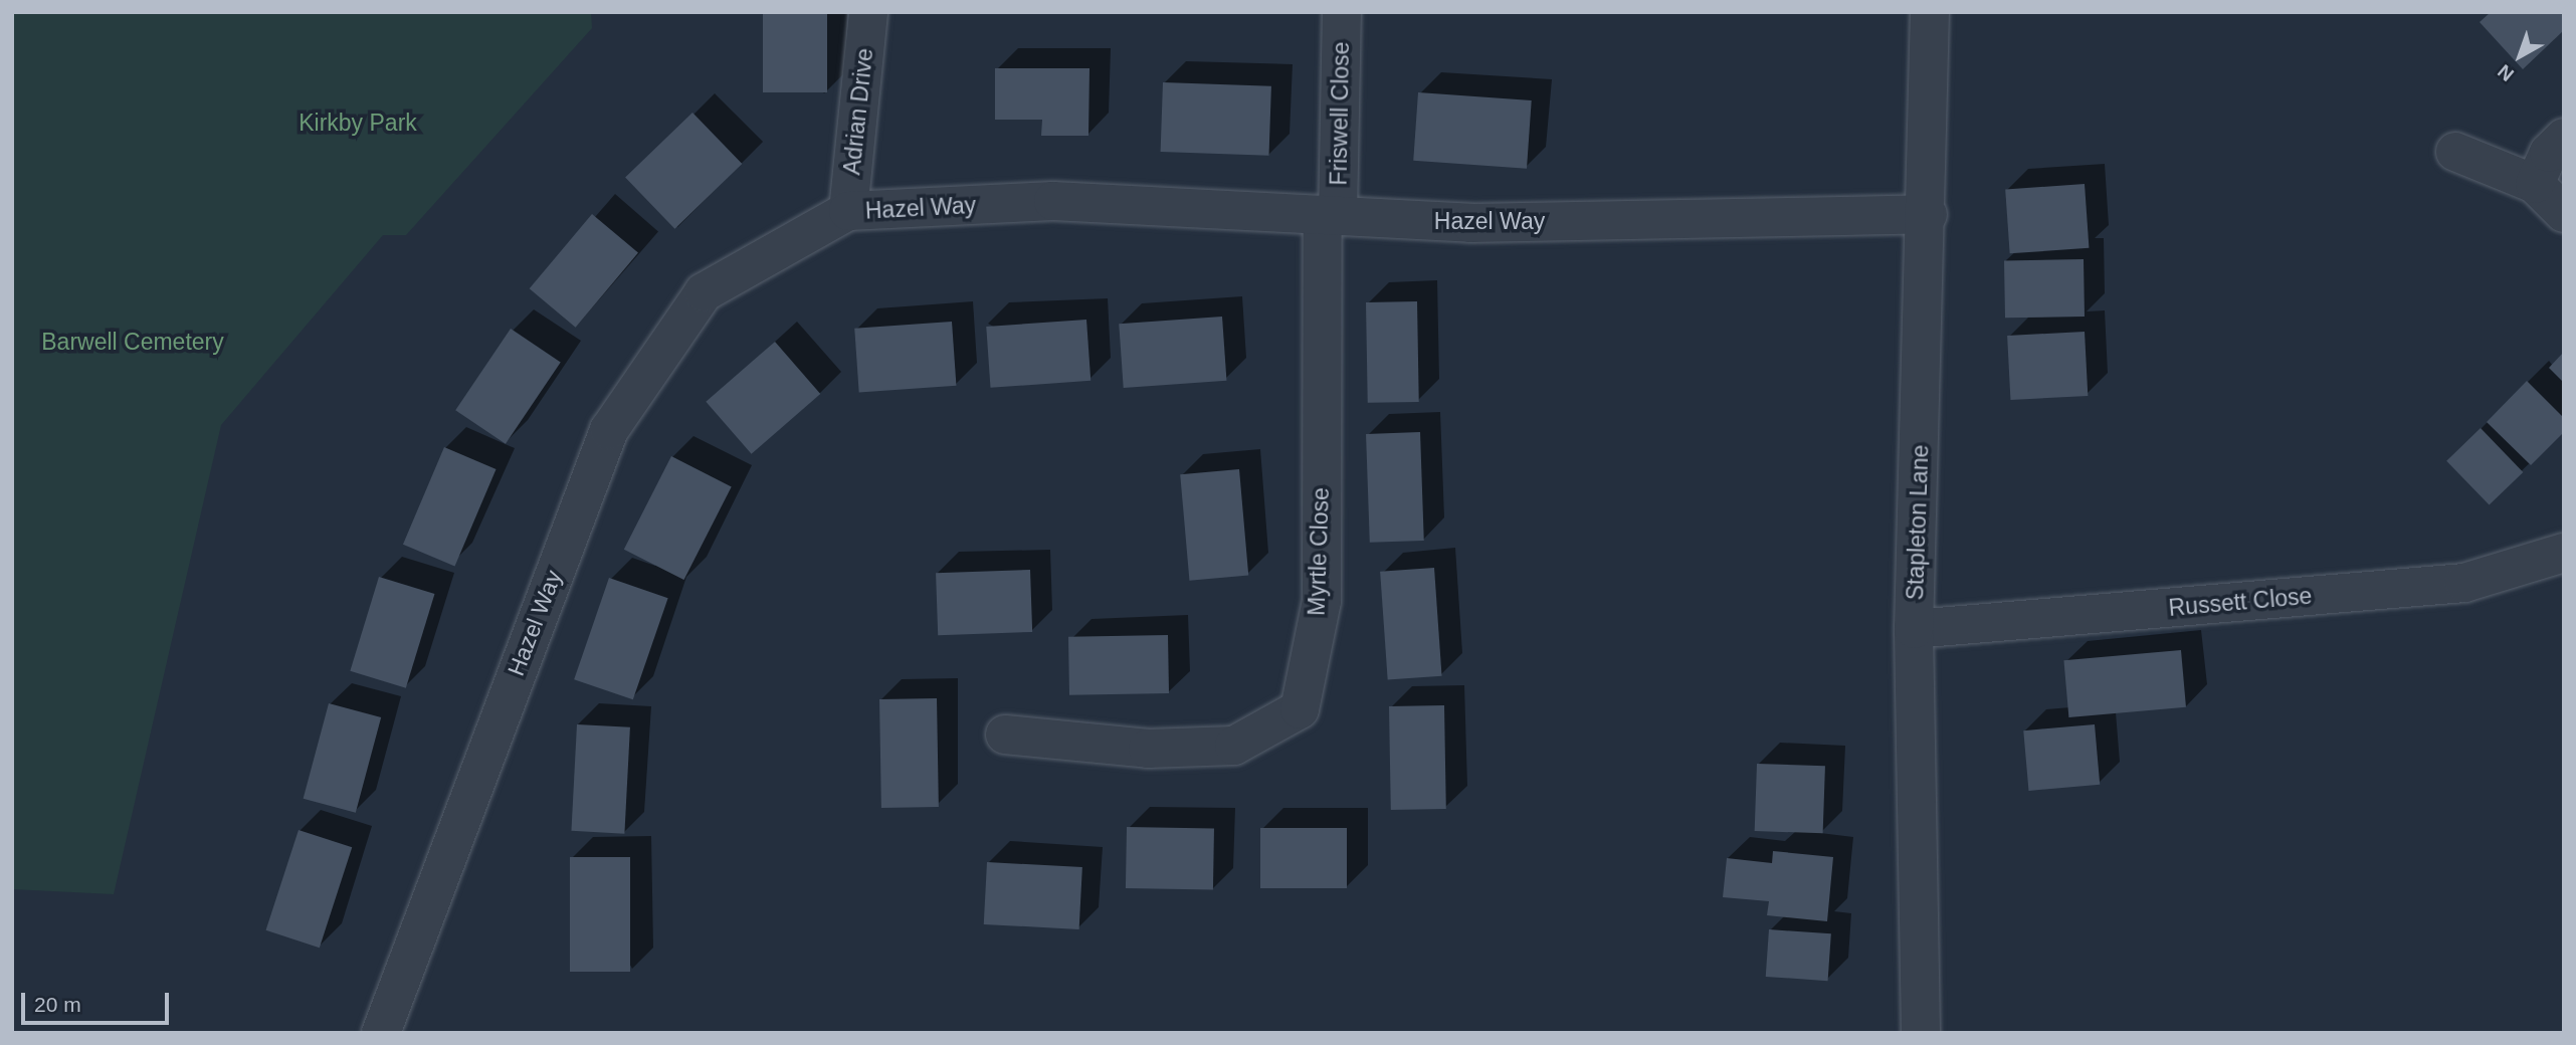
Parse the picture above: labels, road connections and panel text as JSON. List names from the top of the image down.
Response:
{
  "streets": {
    "street": [
      "Adrian Drive",
      "Friswell Close",
      "Hazel Way",
      "Stapleton Lane",
      "Myrtle Close",
      "Russett Close"
    ]
  },
  "crossings": [
    ["Adrian Drive", "Hazel Way"],
    ["Friswell Close", "Hazel Way"],
    ["Friswell Close", "Myrtle Close"],
    ["Hazel Way", "Stapleton Lane"],
    ["Hazel Way", "Myrtle Close"],
    ["Stapleton Lane", "Russett Close"]
  ],
  "parks": ["Kirkby Park", "Barwell Cemetery"],
  "scale_bar": "20 m",
  "north": "bottom left"
}
